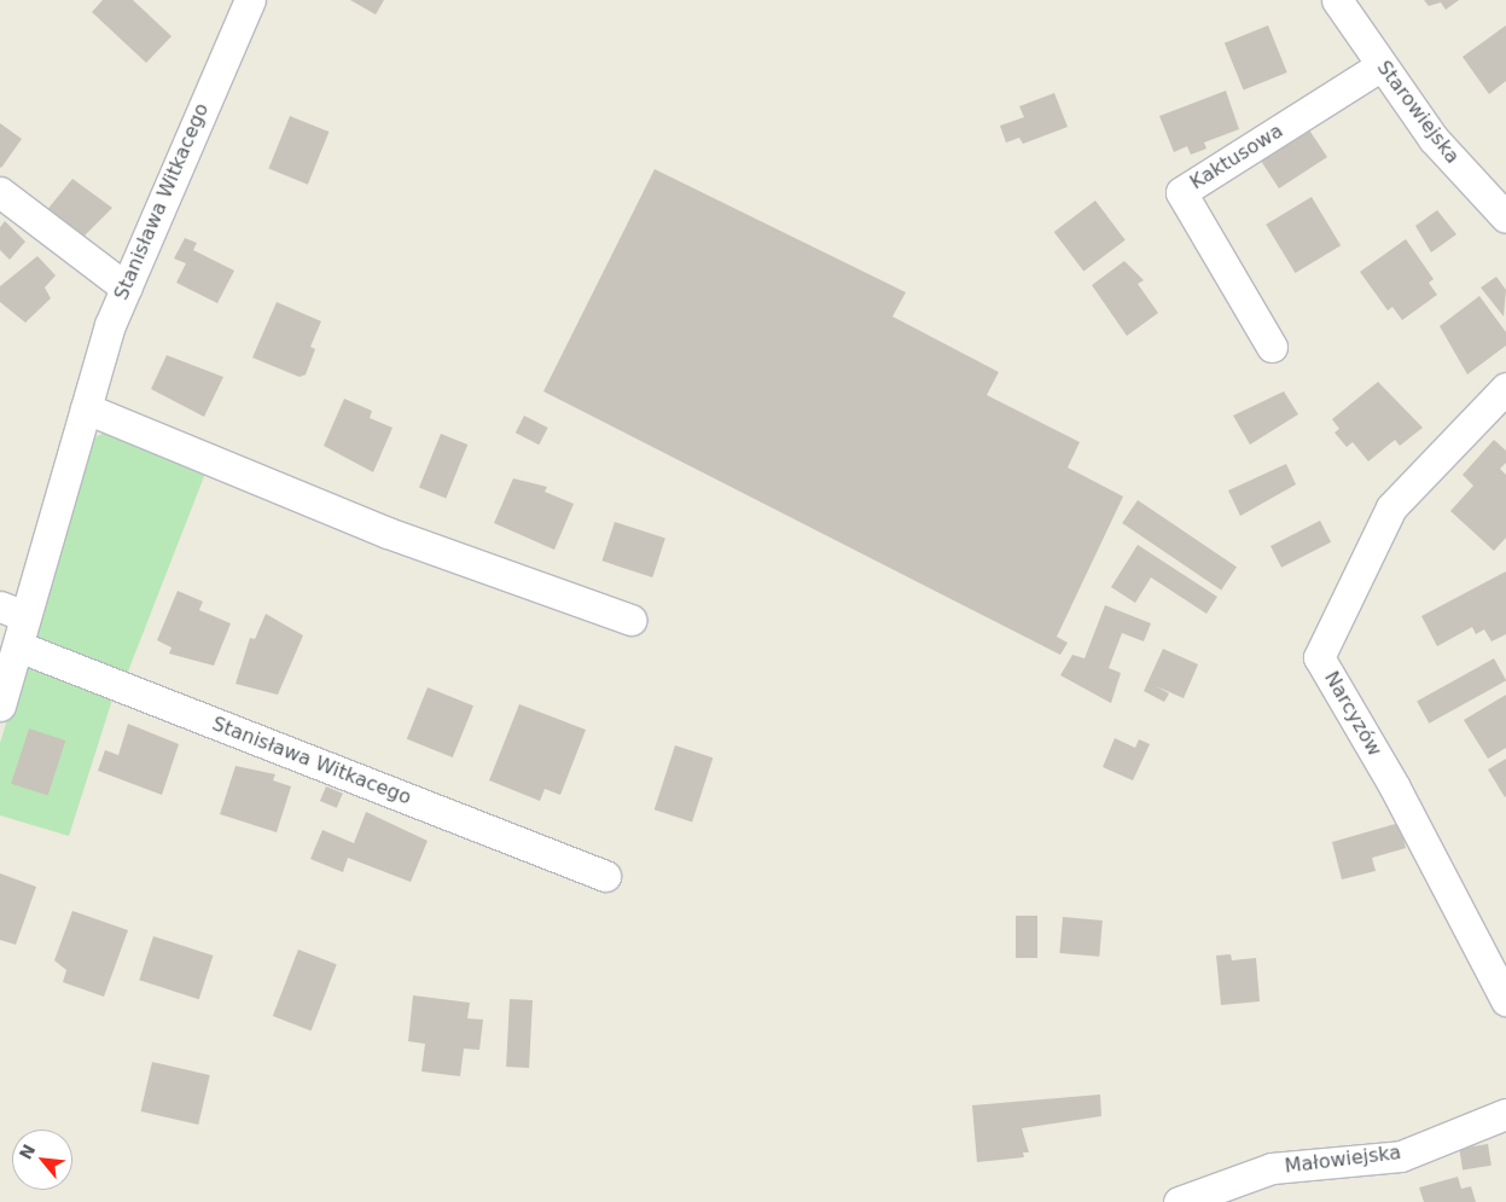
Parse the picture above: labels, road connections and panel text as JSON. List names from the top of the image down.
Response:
{
  "streets": {
    "street": [
      "Starowiejska",
      "Kaktusowa",
      "Stanisława Witkacego",
      "Narcyzów",
      "Małowiejska"
    ]
  },
  "crossings": [
    ["Starowiejska", "Kaktusowa"]
  ],
  "north": "top left"
}
